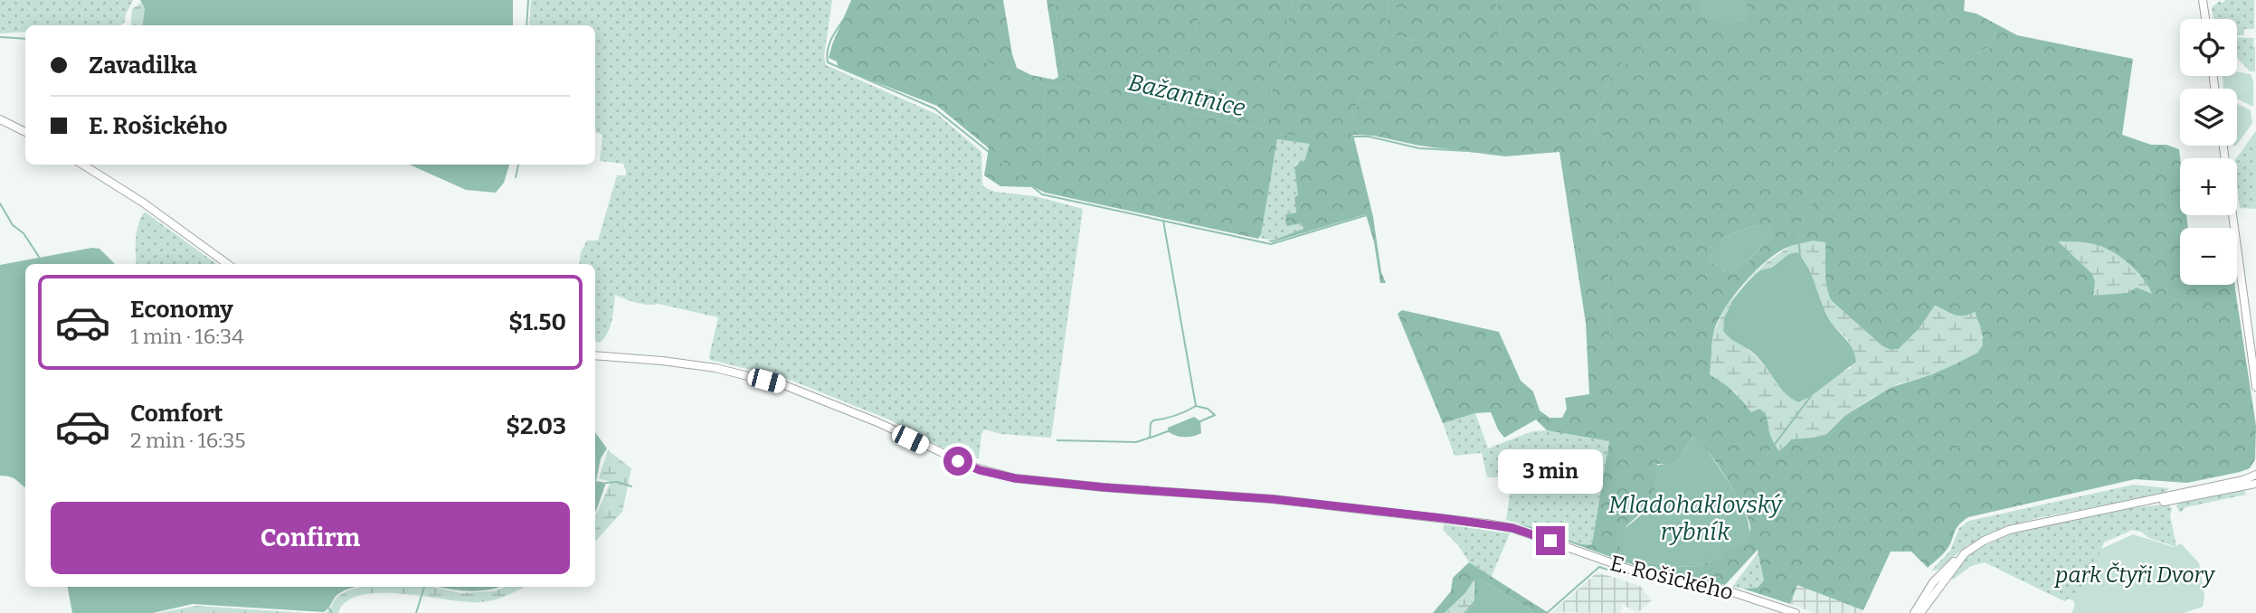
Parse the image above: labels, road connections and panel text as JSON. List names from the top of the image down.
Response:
{
  "streets": {
    "street": ["E. Rošického"]
  },
  "water": ["Bažantnice", "Mladohaklovský rybník"],
  "parks": ["park Čtyři Dvory"],
  "page": {
    "map_buttons": ["+", "−"],
    "banner": ["Zavadilka", "E. Rošického"],
    "list": [
      {
        "name": "Economy",
        "note": "1 min · 16:34",
        "value": "$1.50"
      },
      {
        "name": "Comfort",
        "note": "2 min · 16:35",
        "value": "$2.03"
      }
    ],
    "bubble": "3 min",
    "buttons": "Confirm"
  }
}
